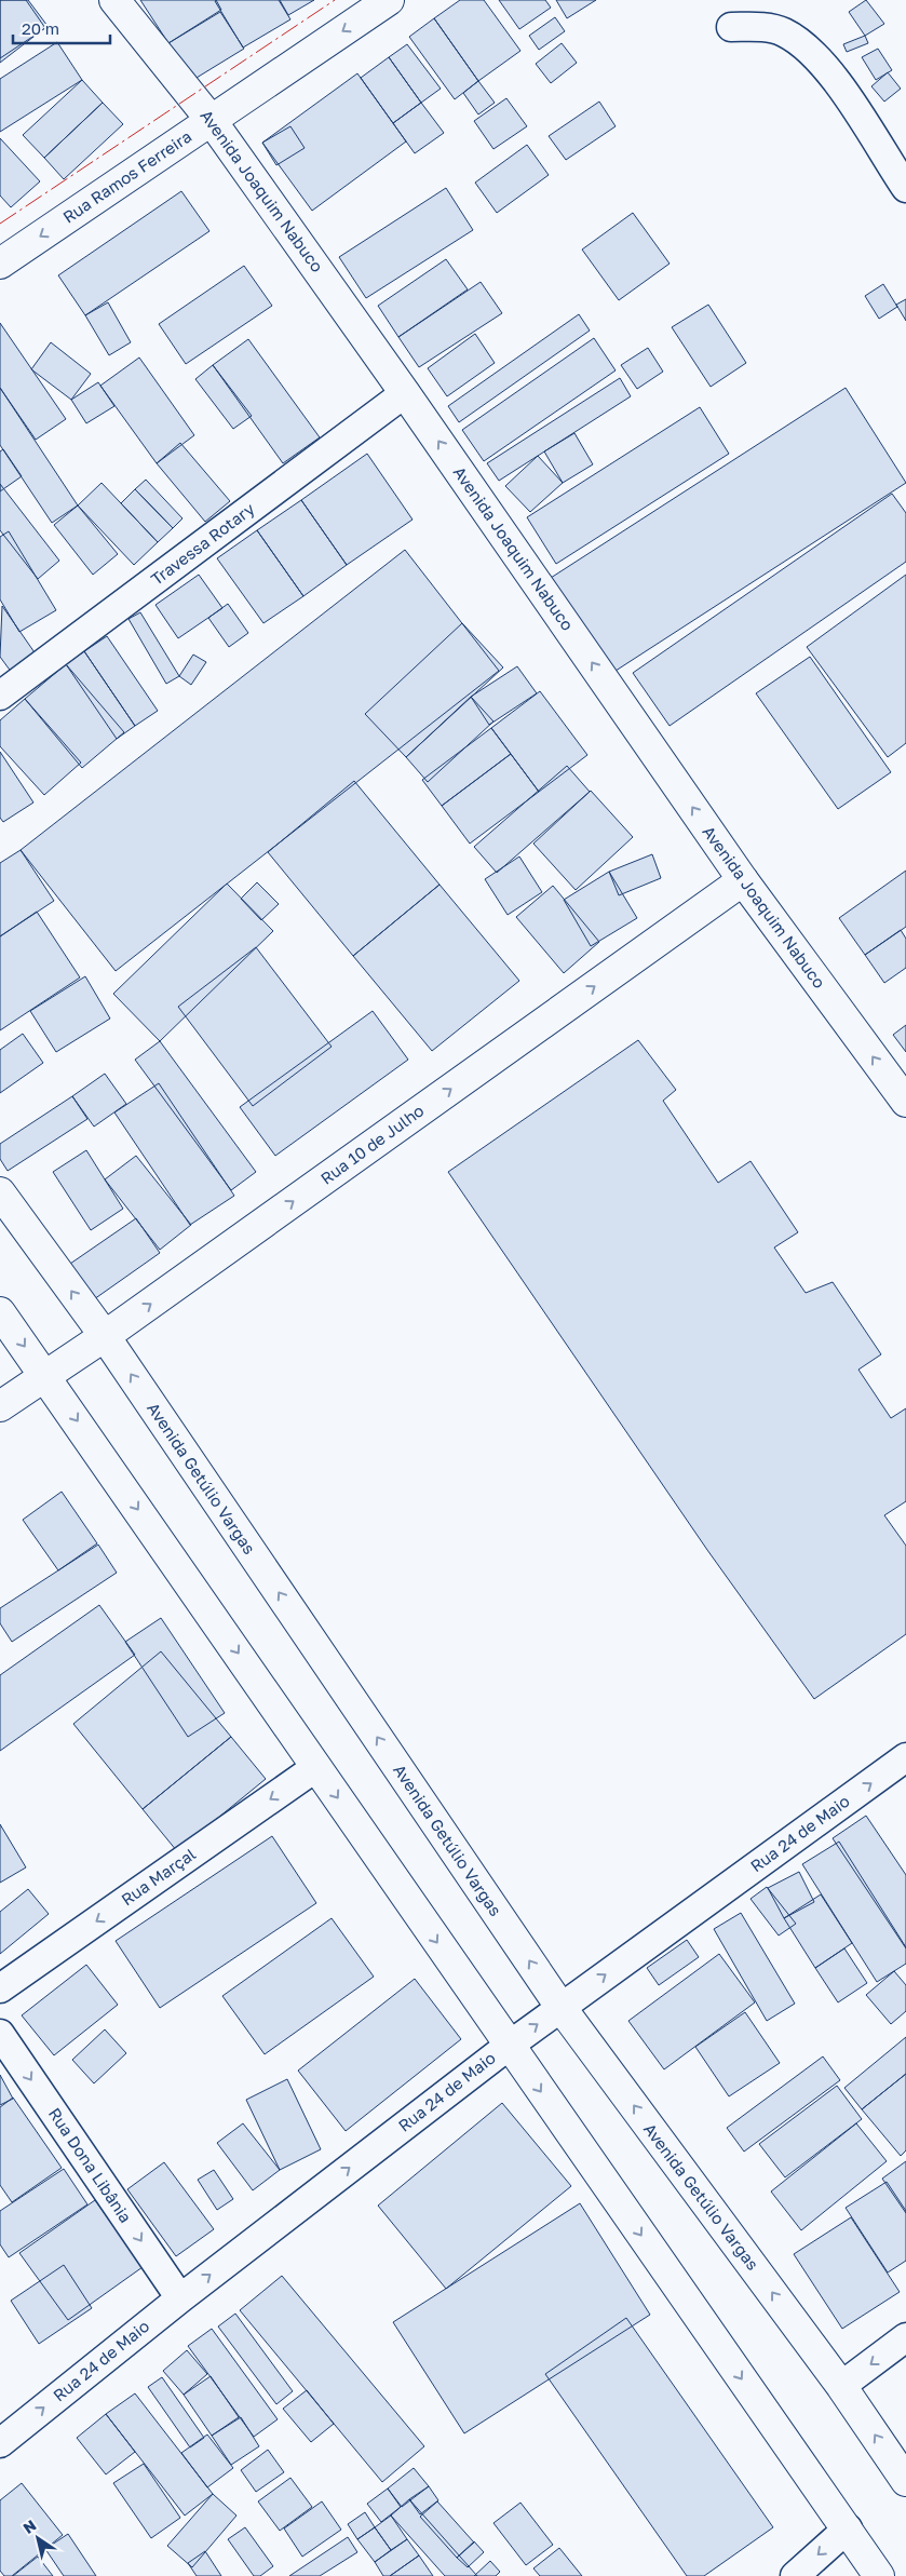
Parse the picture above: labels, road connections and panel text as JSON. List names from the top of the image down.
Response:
{
  "streets": {
    "main road": [
      "Rua Ramos Ferreira",
      "Avenida Joaquim Nabuco",
      "Rua 10 de Julho",
      "Avenida Getúlio Vargas"
    ],
    "street": [
      "Travessa Rotary",
      "Rua 24 de Maio",
      "Rua Marçal",
      "Rua Dona Libânia"
    ]
  },
  "crossings": [
    ["Rua Ramos Ferreira", "Avenida Joaquim Nabuco"],
    ["Avenida Joaquim Nabuco", "Travessa Rotary"],
    ["Avenida Joaquim Nabuco", "Rua 10 de Julho"],
    ["Rua 10 de Julho", "Avenida Getúlio Vargas"],
    ["Avenida Getúlio Vargas", "Rua 24 de Maio"],
    ["Rua 24 de Maio", "Rua Dona Libânia"]
  ],
  "one_way": [
    "Rua Ramos Ferreira",
    "Avenida Joaquim Nabuco",
    "Rua 10 de Julho",
    "Rua 24 de Maio",
    "Rua Marçal",
    "Rua Dona Libânia"
  ],
  "scale_bar": "20 m",
  "north": "top left"
}
